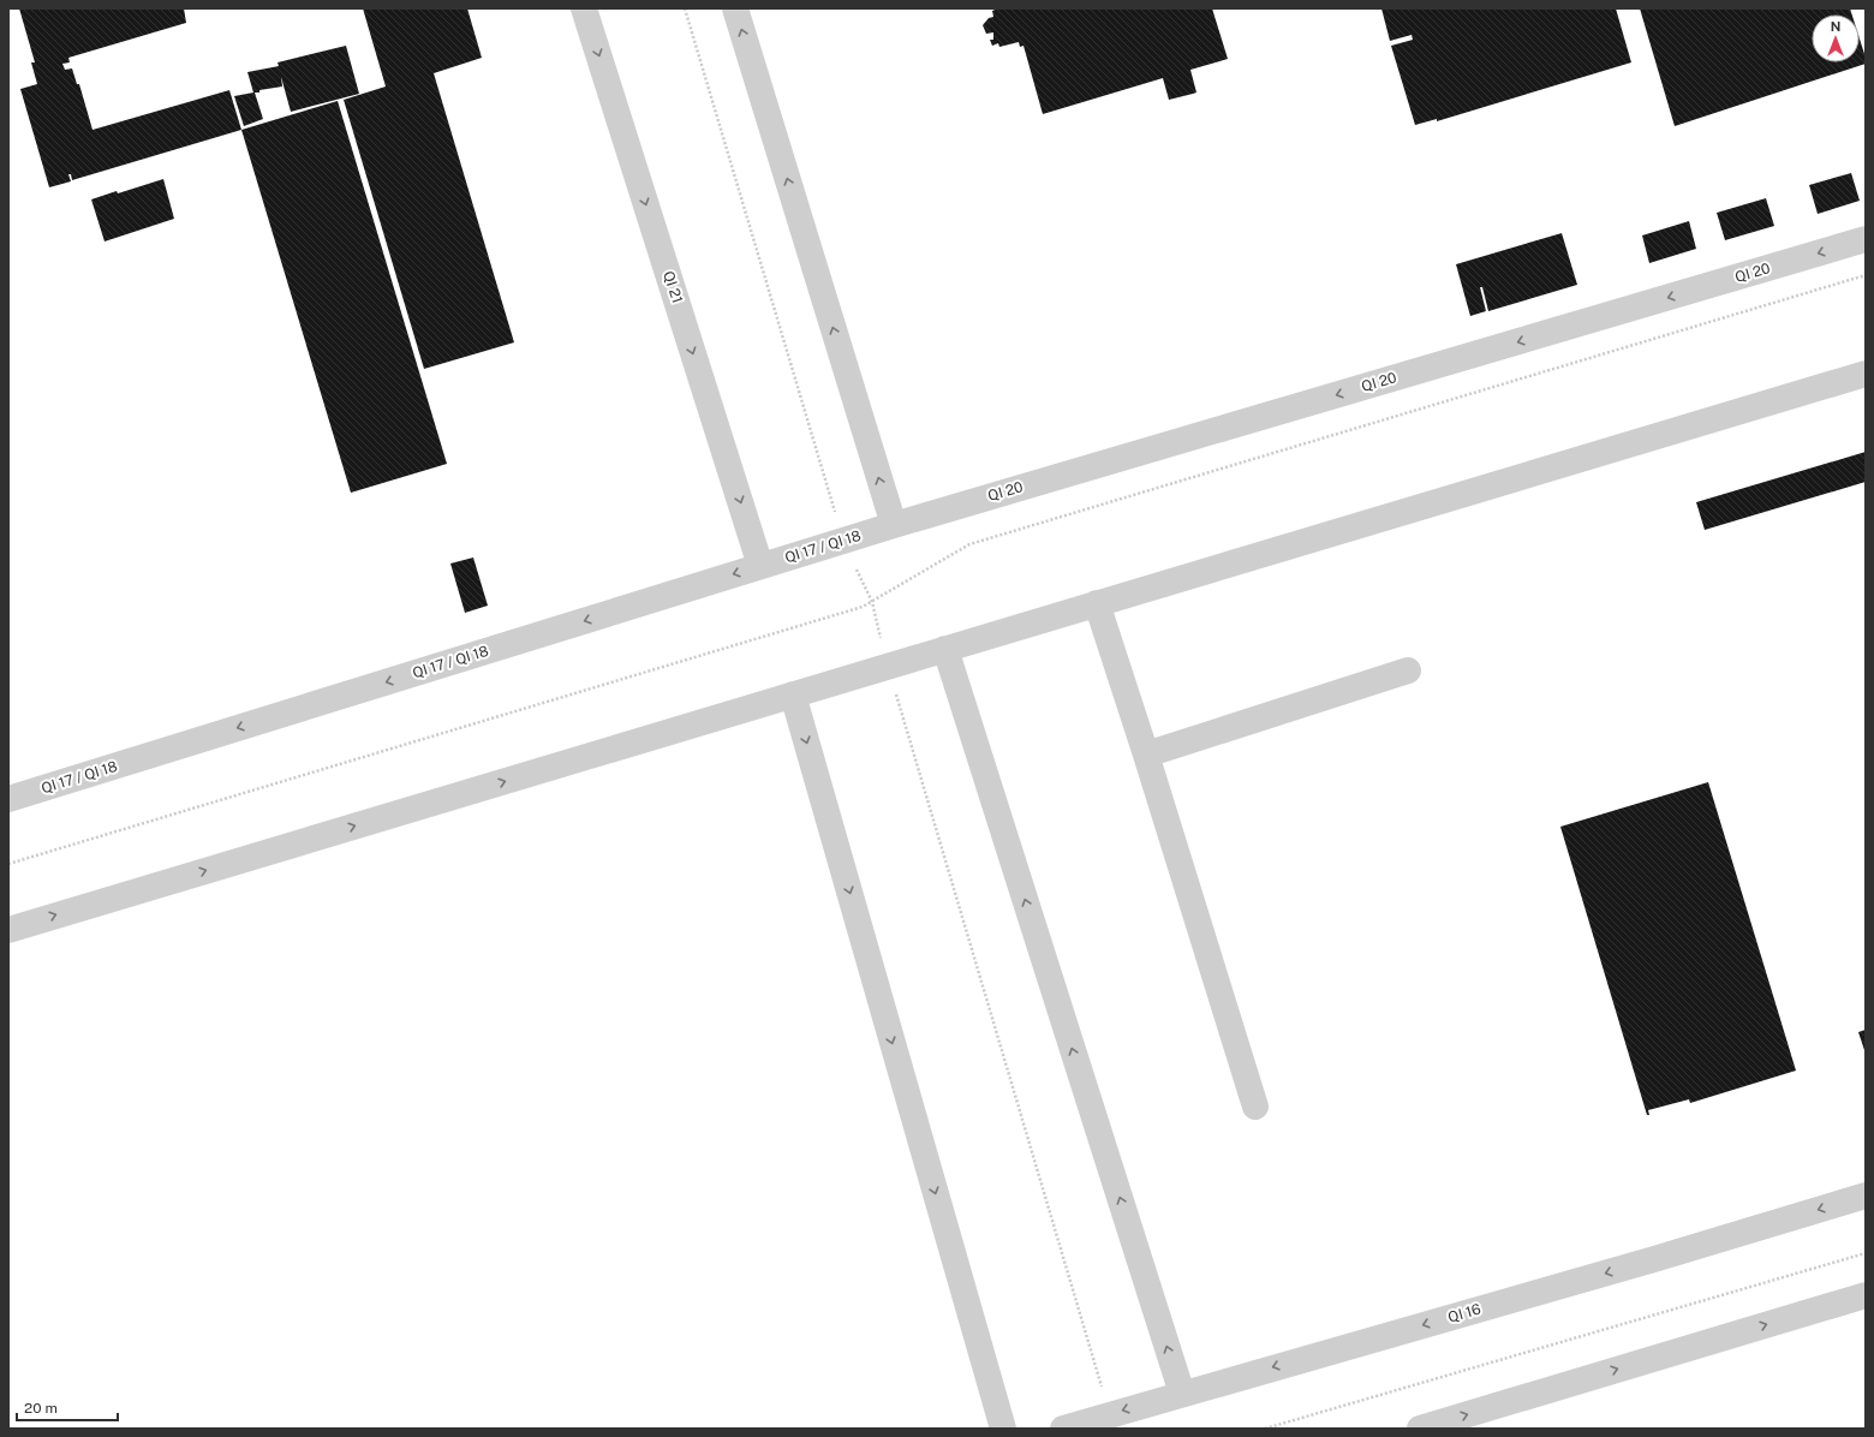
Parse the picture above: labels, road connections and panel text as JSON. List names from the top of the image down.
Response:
{
  "streets": {
    "street": [
      "QI 20",
      "QI 21",
      "QI 17 / QI 18",
      "QI 16"
    ]
  },
  "crossings": [
    ["QI 20", "QI 17 / QI 18"],
    ["QI 21", "QI 17 / QI 18"]
  ],
  "scale_bar": "20 m",
  "north": "top"
}
